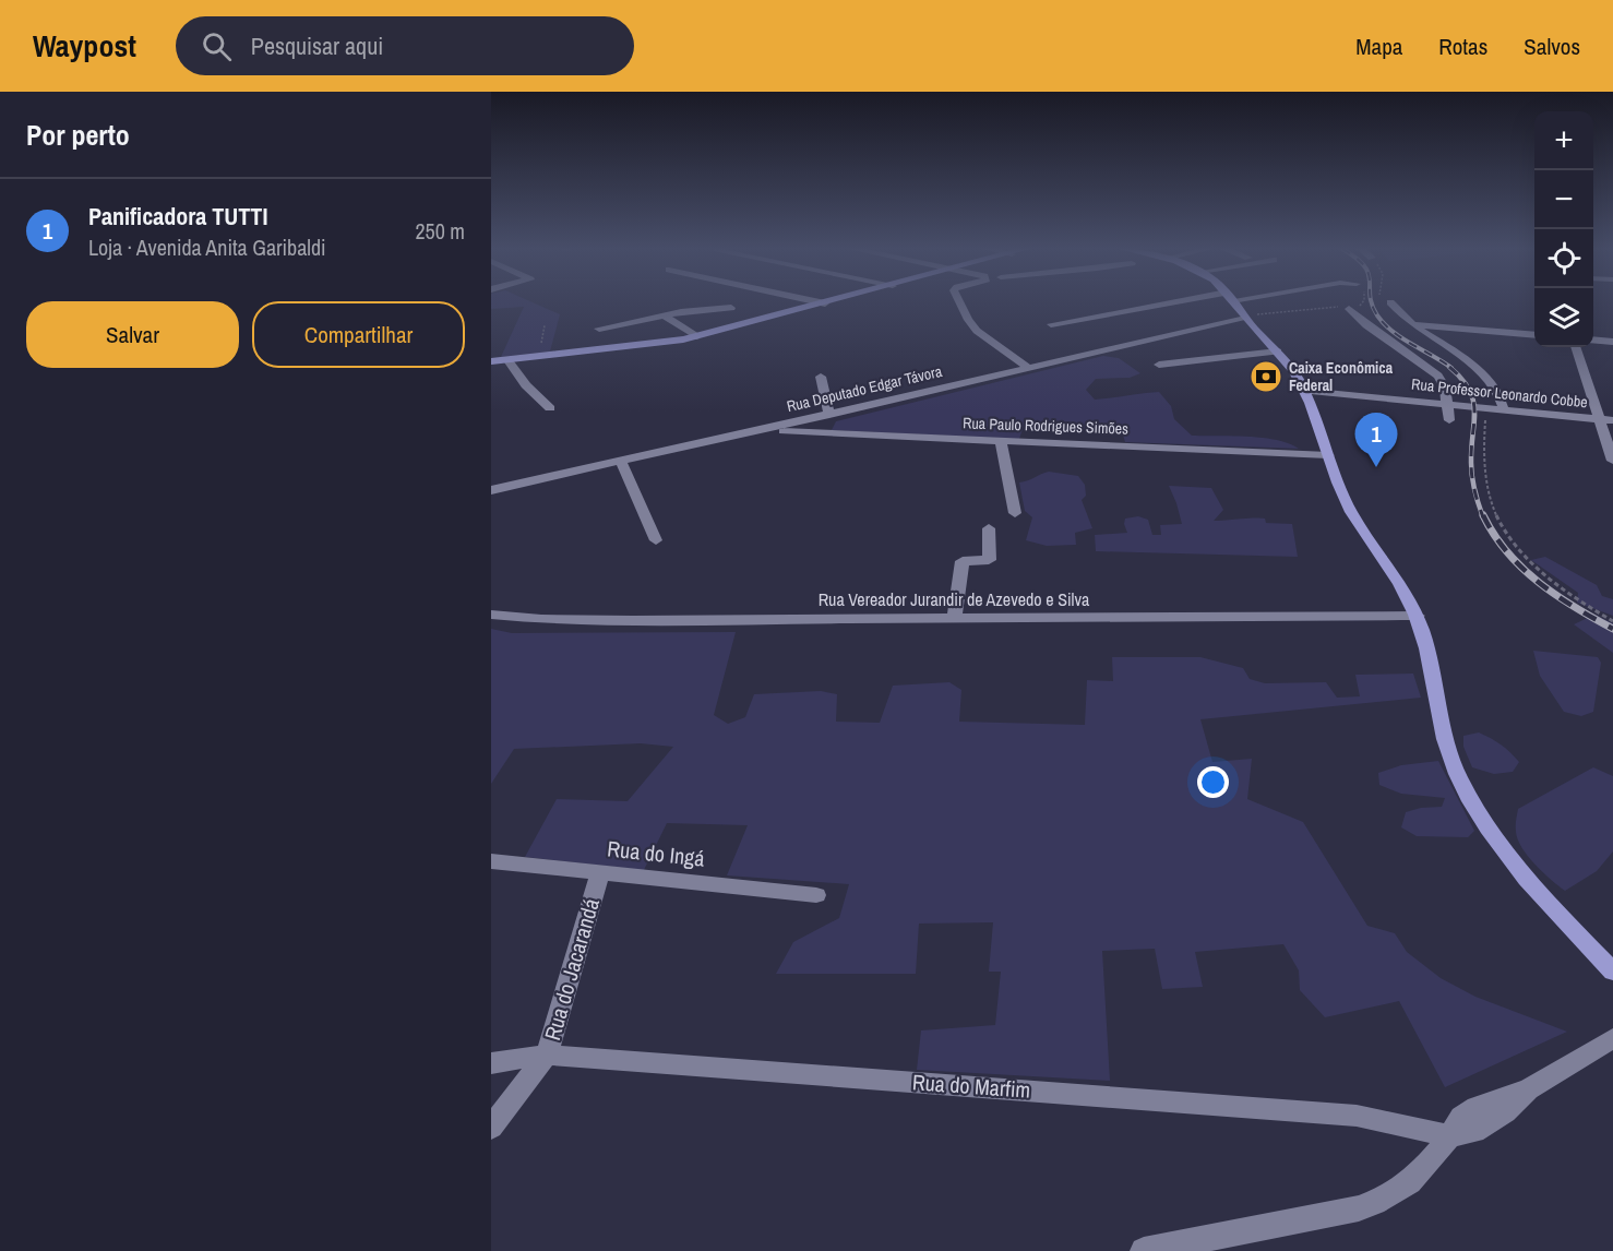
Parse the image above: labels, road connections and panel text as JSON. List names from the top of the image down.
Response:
{
  "streets": {
    "street": [
      "Rua Deputado Edgar Távora",
      "Rua Professor Leonardo Cobbe",
      "Rua Paulo Rodrigues Simões",
      "Rua Vereador Jurandir de Azevedo e Silva",
      "Rua do Ingá",
      "Rua do Jacarandá",
      "Rua do Marfim"
    ]
  },
  "crossings": [
    ["Rua Deputado Edgar Távora", "Rua Paulo Rodrigues Simões"],
    ["Rua do Ingá", "Rua do Jacarandá"],
    ["Rua do Jacarandá", "Rua do Marfim"]
  ],
  "places": {
    "bank": ["Caixa Econômica Federal"]
  },
  "page": {
    "header": "Waypost",
    "search": "Pesquisar aqui",
    "nav": ["Mapa", "Rotas", "Salvos"],
    "heading": "Por perto",
    "map_buttons": ["+", "−"],
    "list": [
      {
        "mark": "1",
        "name": "Panificadora TUTTI",
        "note": "Loja · Avenida Anita Garibaldi",
        "value": "250 m"
      }
    ],
    "buttons": ["Salvar", "Compartilhar"],
    "pins": "1"
  }
}
